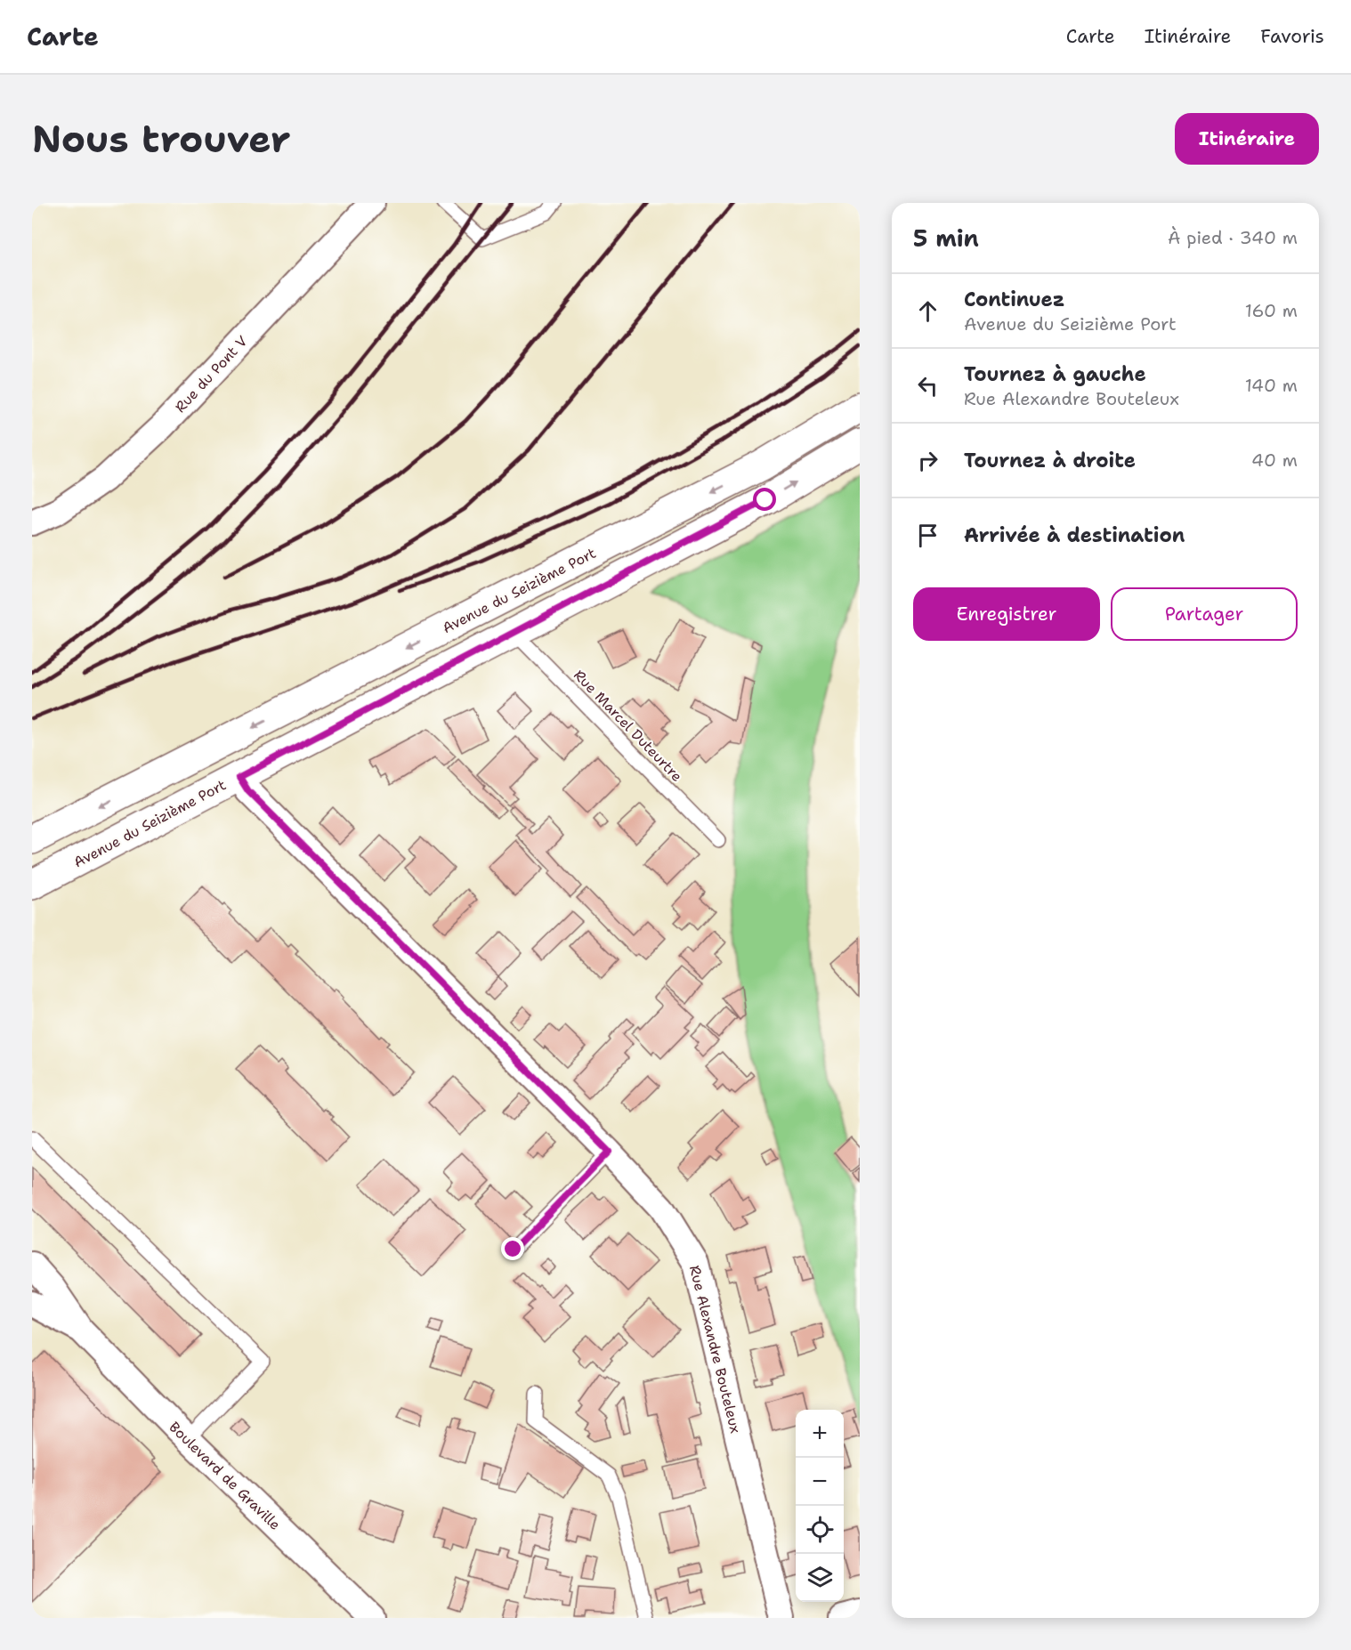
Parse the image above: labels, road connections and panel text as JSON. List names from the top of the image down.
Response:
{
  "streets": {
    "main road": ["Avenue du Seizième Port"],
    "street": ["Rue du Pont V", "Rue Alexandre Bouteleux", "Boulevard de Graville"],
    "lane": ["Rue Marcel Duteurtre"]
  },
  "crossings": [
    ["Avenue du Seizième Port", "Rue Marcel Duteurtre"],
    ["Avenue du Seizième Port", "Rue Alexandre Bouteleux"]
  ],
  "page": {
    "header": "Carte",
    "nav": ["Carte", "Itinéraire", "Favoris"],
    "buttons": [
      "Itinéraire",
      ["Enregistrer", "Partager"]
    ],
    "title": "Nous trouver",
    "heading": ["5 min", "À pied · 340 m"],
    "list": [
      ["Continuez", "Avenue du Seizième Port", "160 m"],
      ["Tournez à gauche", "Rue Alexandre Bouteleux", "140 m"],
      ["Tournez à droite", "40 m"],
      "Arrivée à destination"
    ],
    "map_buttons": ["+", "−"]
  }
}
